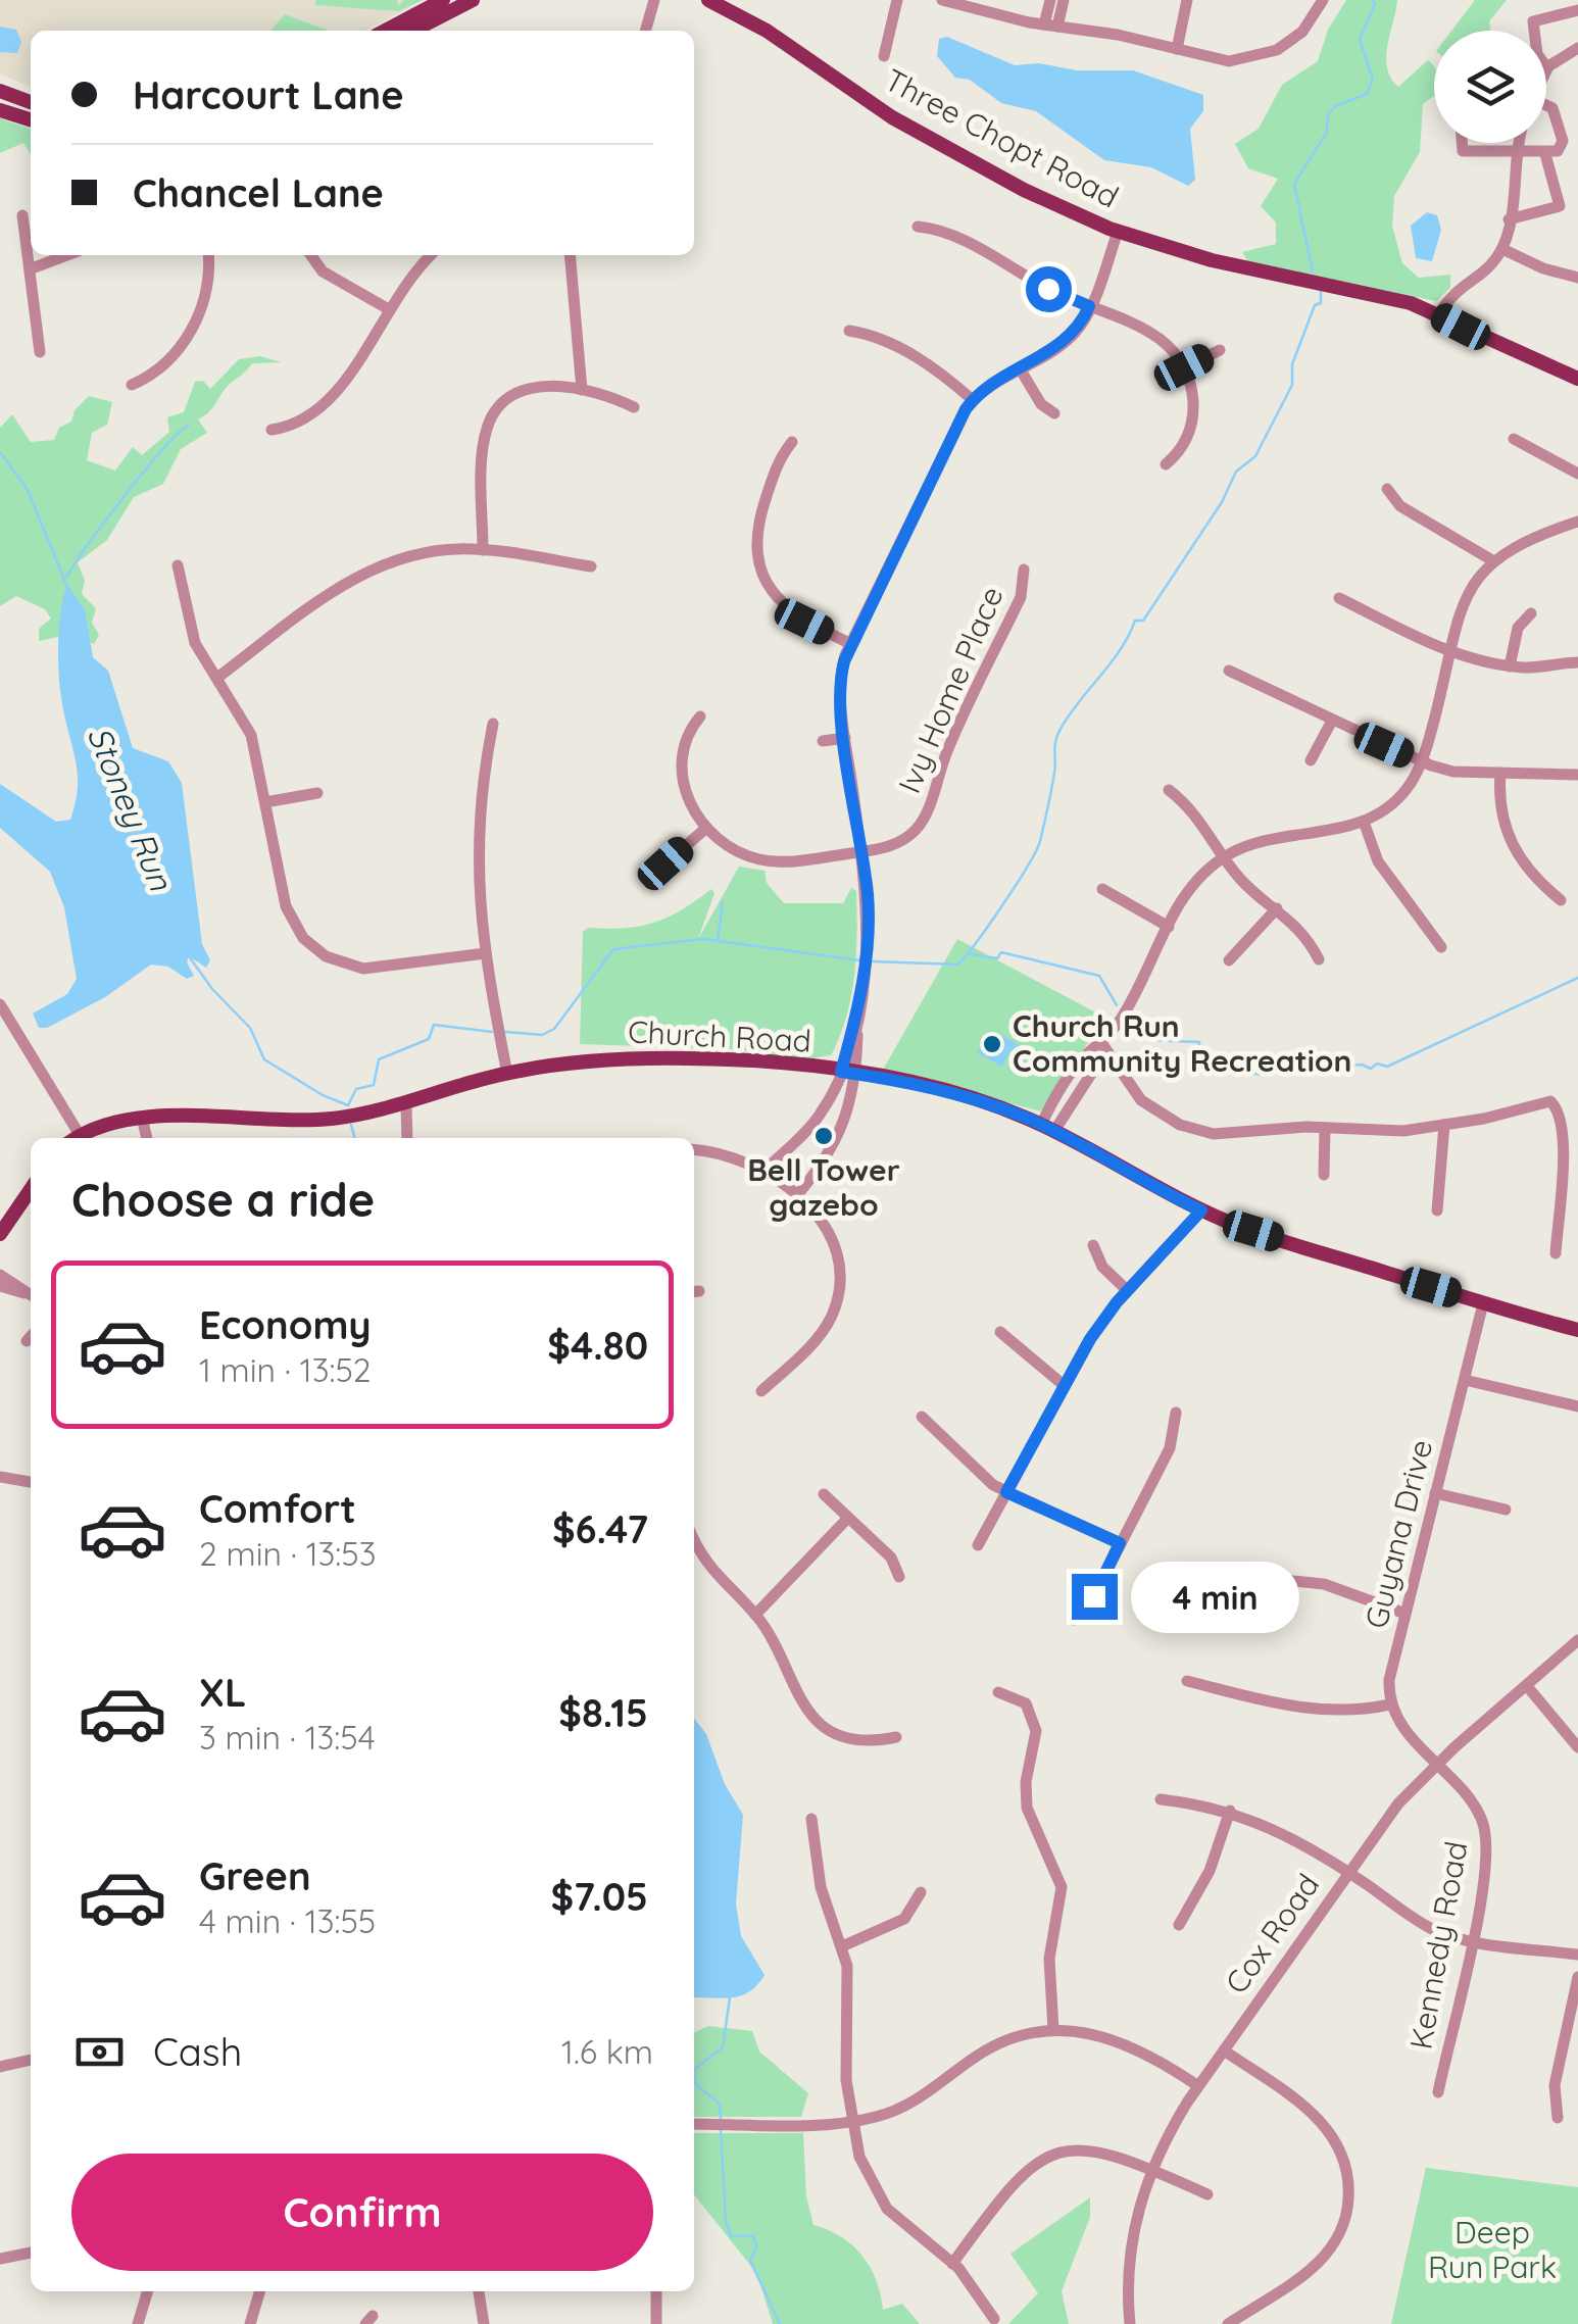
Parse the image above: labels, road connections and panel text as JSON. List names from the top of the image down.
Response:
{
  "streets": {
    "main road": ["Three Chopt Road", "Church Road"],
    "street": [
      "Ivy Home Place",
      "Guyana Drive",
      "Cox Road",
      "Kennedy Road"
    ]
  },
  "crossings": [
    ["Church Road", "Guyana Drive"],
    ["Cox Road", "Kennedy Road"]
  ],
  "water": ["Stoney Run"],
  "parks": ["Deep Run Park"],
  "places": ["Church Run Community Recreation", "Bell Tower gazebo"],
  "page": {
    "banner": ["Harcourt Lane", "Chancel Lane"],
    "heading": "Choose a ride",
    "list": [
      {
        "name": "Economy",
        "note": "1 min · 13:52",
        "value": "$4.80"
      },
      {
        "name": "Comfort",
        "note": "2 min · 13:53",
        "value": "$6.47"
      },
      {
        "name": "XL",
        "note": "3 min · 13:54",
        "value": "$8.15"
      },
      {
        "name": "Green",
        "note": "4 min · 13:55",
        "value": "$7.05"
      }
    ],
    "bubble": "4 min",
    "pay": ["Cash", "1.6 km"],
    "buttons": "Confirm"
  }
}
